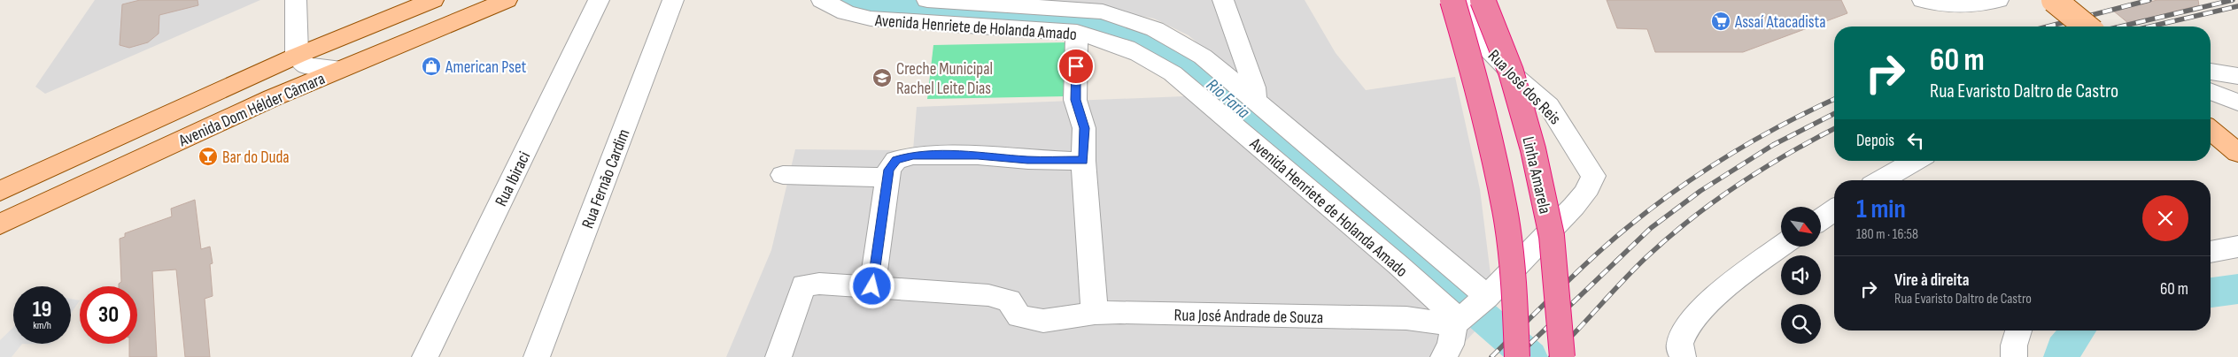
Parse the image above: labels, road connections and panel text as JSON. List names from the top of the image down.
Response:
{
  "streets": {
    "highway": ["Linha Amarela"],
    "main road": ["Avenida Dom Hélder Câmara"],
    "street": [
      "Avenida Henriete de Holanda Amado",
      "Rua José dos Reis",
      "Rua Ibiraci",
      "Rua Fernão Cardim",
      "Rua José Andrade de Souza"
    ]
  },
  "crossings": [
    ["Avenida Henriete de Holanda Amado", "Rua José dos Reis"],
    ["Avenida Henriete de Holanda Amado", "Rua José Andrade de Souza"],
    ["Rua José dos Reis", "Rua José Andrade de Souza"]
  ],
  "water": ["Rio Faria"],
  "places": {
    "supermarket": ["Assaí Atacadista"],
    "shop": ["American Pset"],
    "school or university": ["Creche Municipal Rachel Leite Dias"],
    "bar": ["Bar do Duda"]
  },
  "north": "bottom right",
  "page": {
    "turn": ["60 m", "Rua Evaristo Daltro de Castro"],
    "then": "Depois",
    "heading": ["1 min", "180 m · 16:58"],
    "list": [
      {
        "name": "Vire à direita",
        "note": "Rua Evaristo Daltro de Castro",
        "value": "60 m"
      }
    ],
    "speed": "19 km/h",
    "limit": "30"
  }
}
